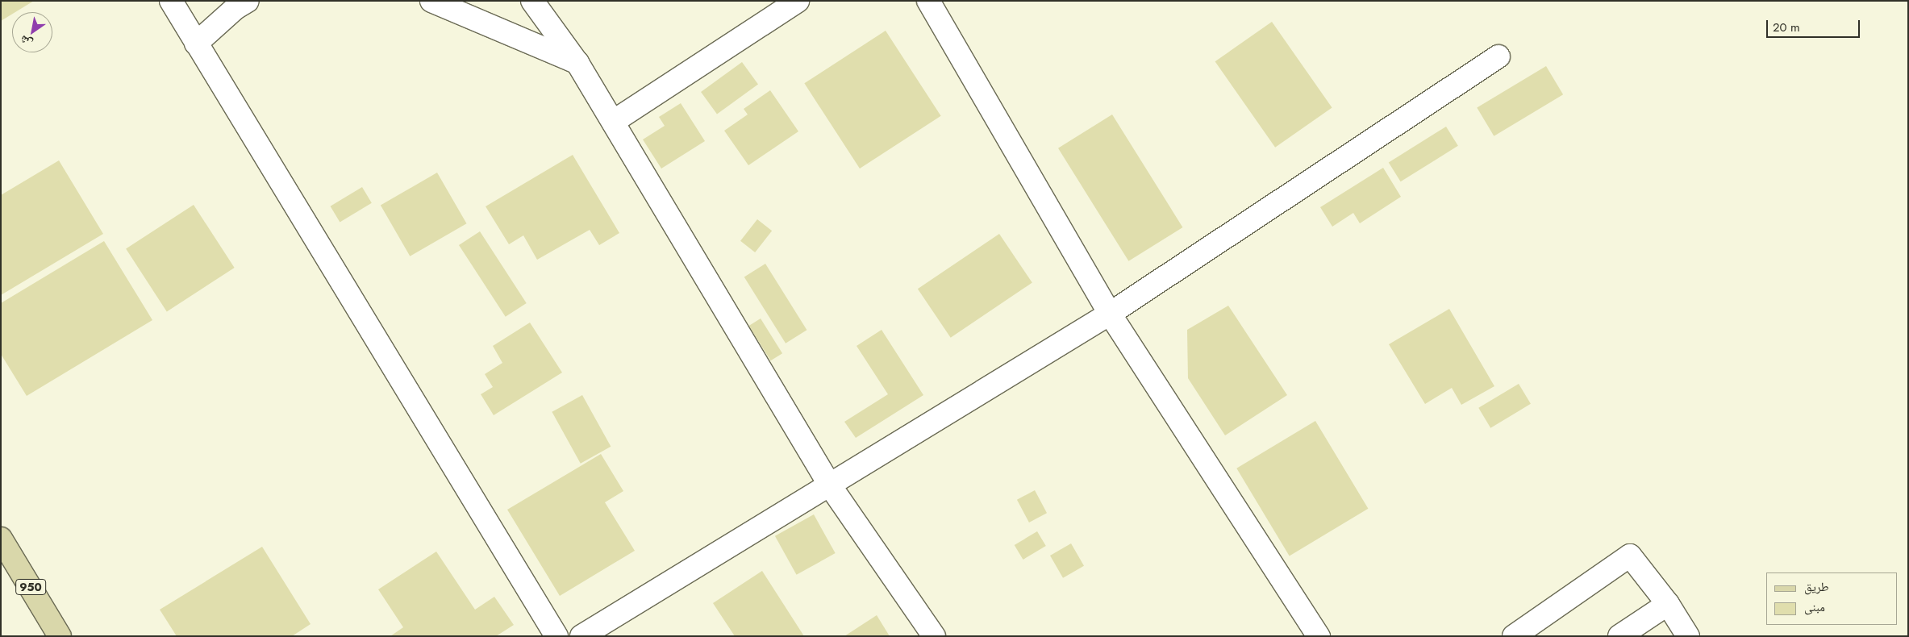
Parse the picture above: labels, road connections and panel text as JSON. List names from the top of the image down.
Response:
{
  "streets": {
    "main road": ["950"]
  },
  "legend": ["طريق", "مبنى"],
  "scale_bar": "20 m",
  "north": "bottom left"
}
